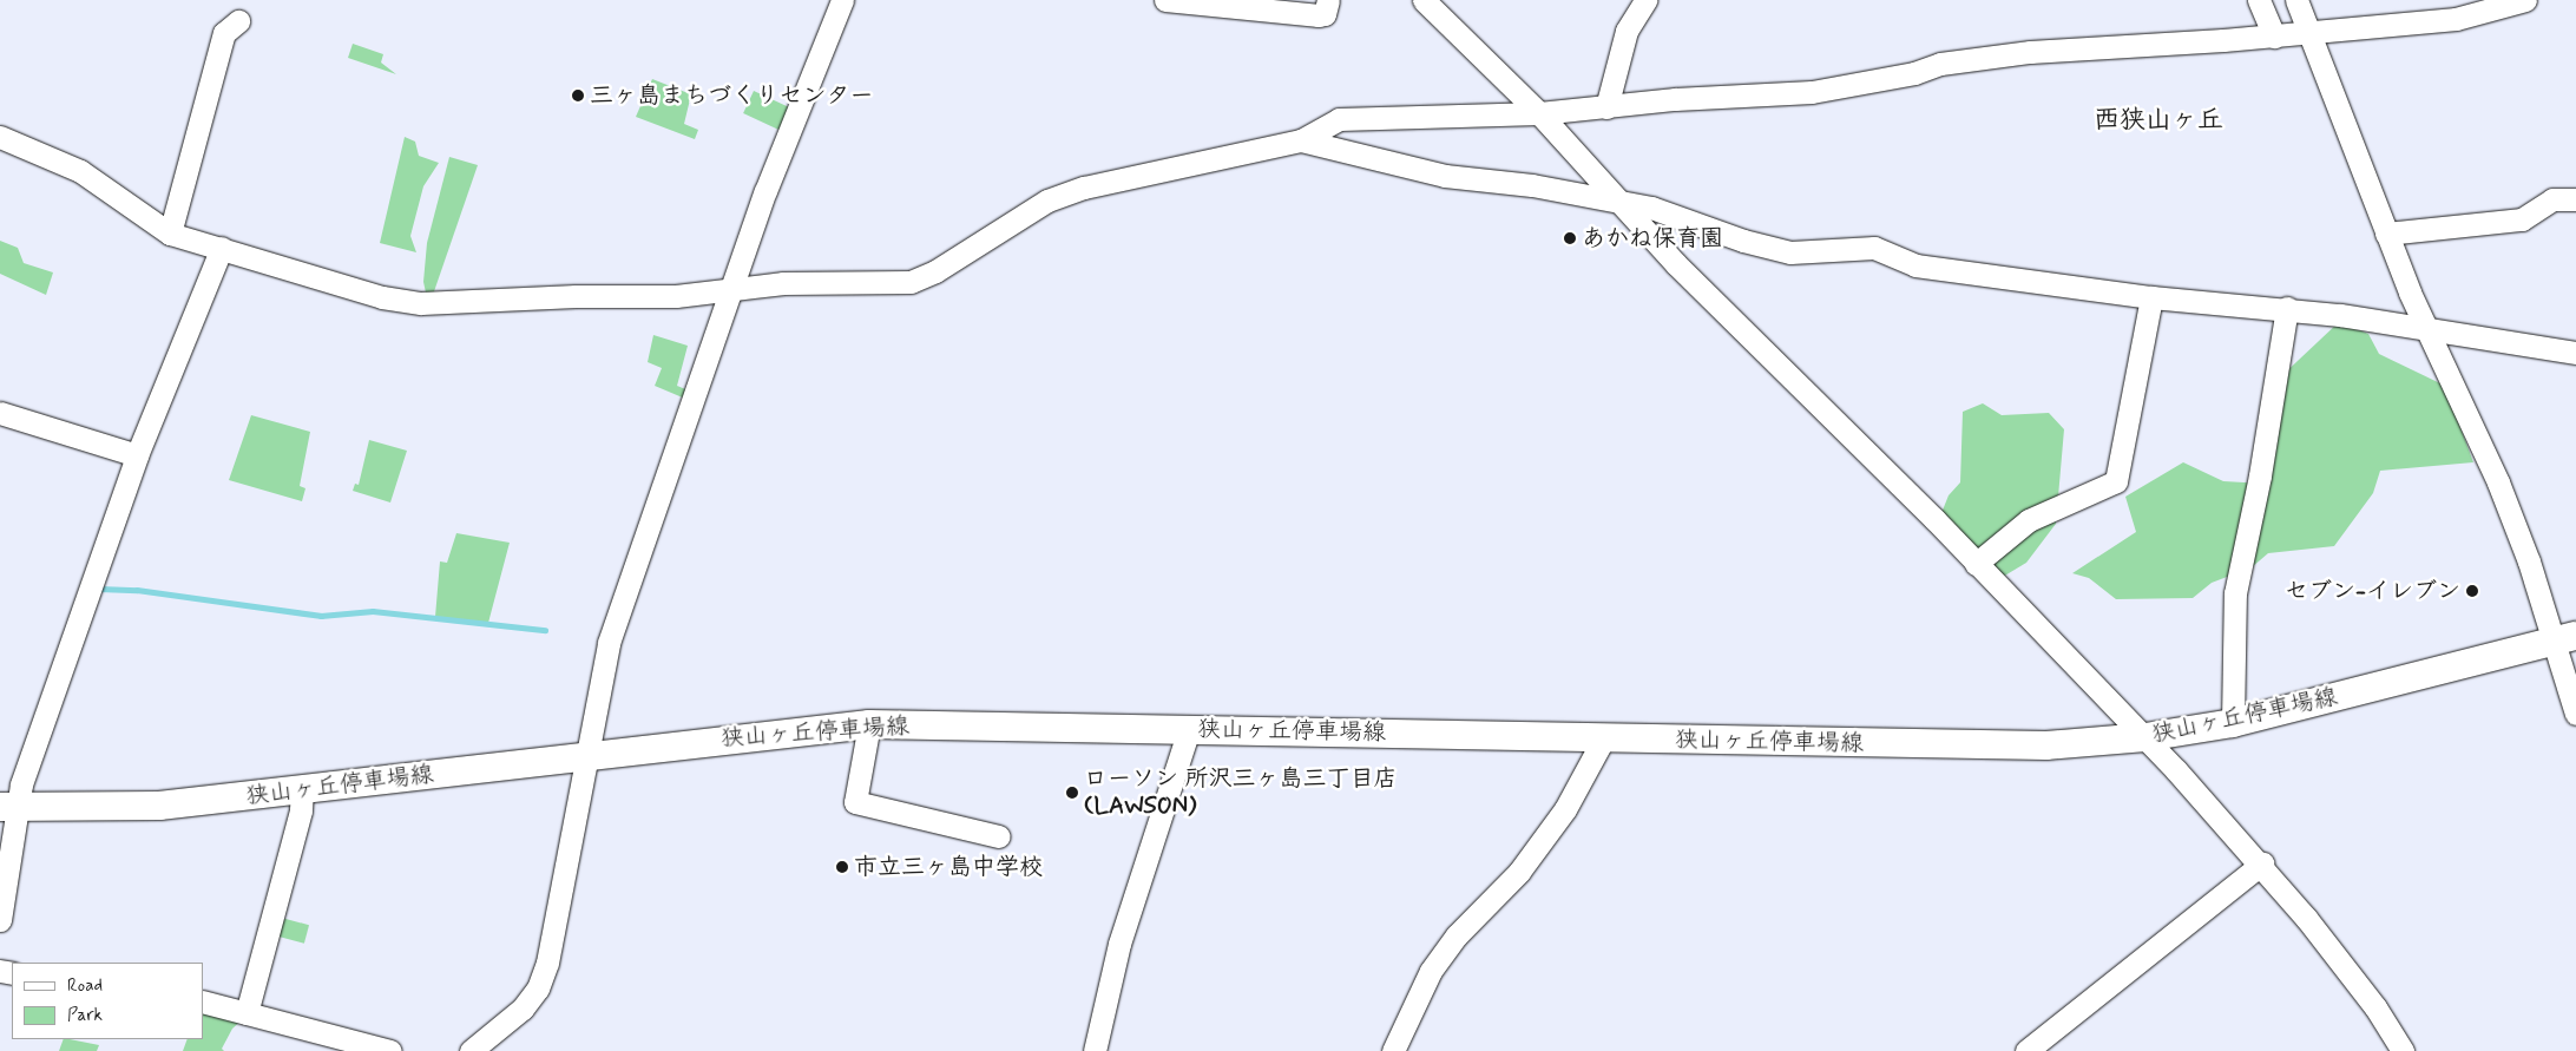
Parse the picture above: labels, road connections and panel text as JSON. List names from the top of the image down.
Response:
{
  "streets": {
    "main road": ["狭山ヶ丘停車場線"]
  },
  "districts": ["西狭山ヶ丘"],
  "places": [
    "三ヶ島まちづくりセンター",
    "あかね保育園",
    "セブン-イレブン",
    "ローソン 所沢三ヶ島三丁目店 (LAWSON)",
    "市立三ヶ島中学校"
  ],
  "legend": ["Road", "Park"]
}
